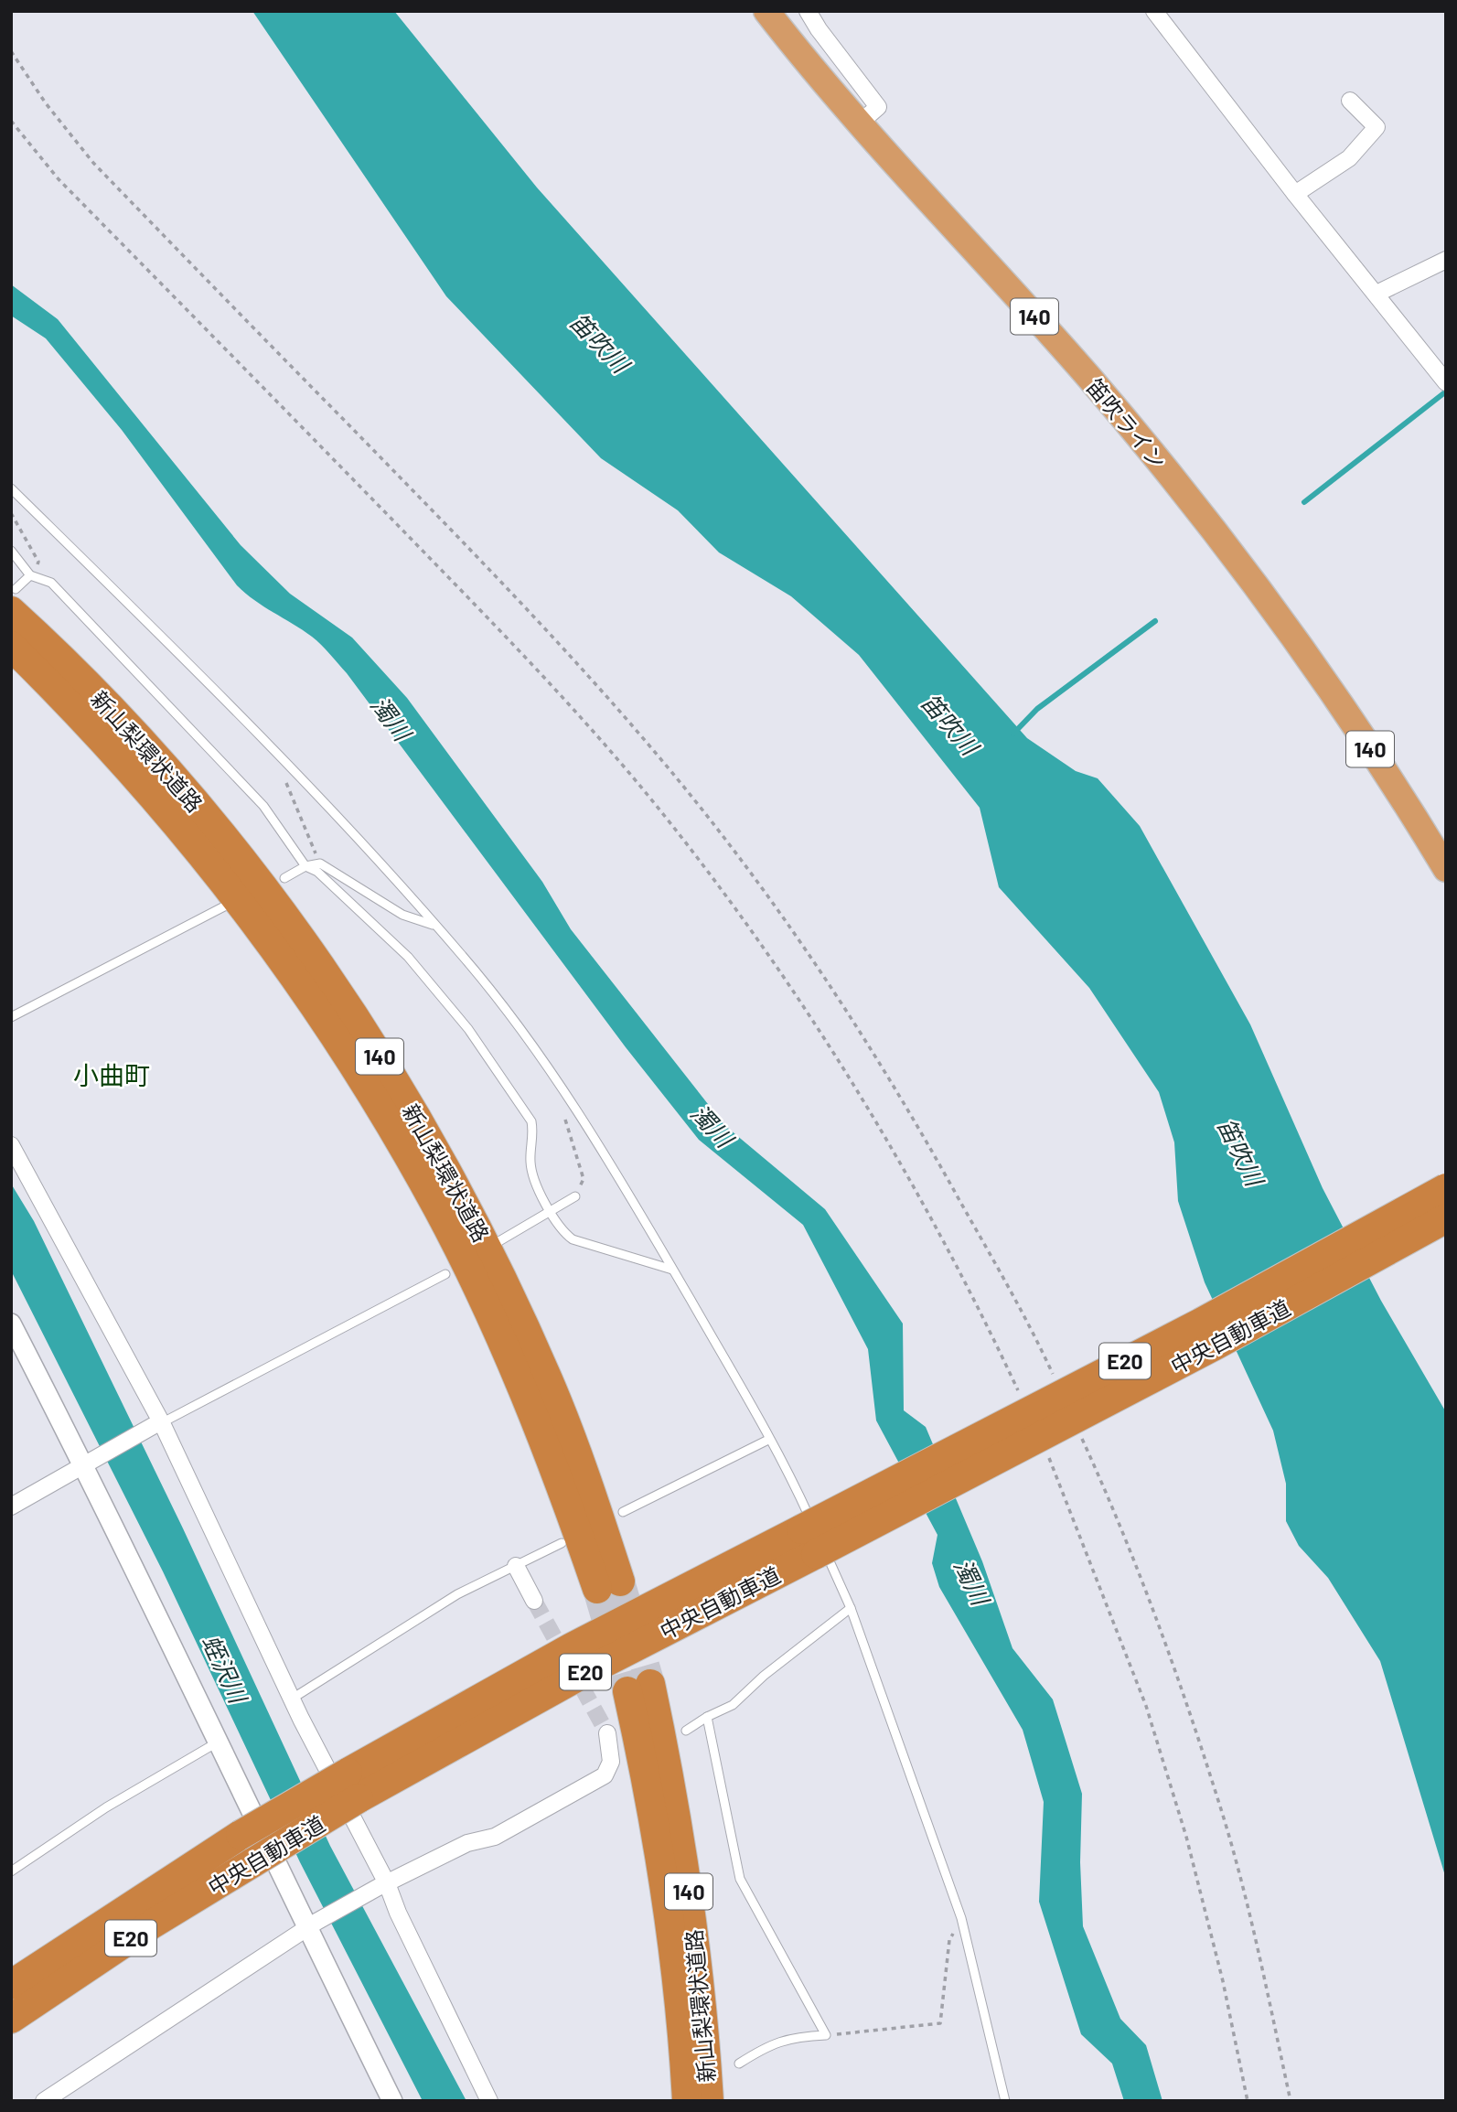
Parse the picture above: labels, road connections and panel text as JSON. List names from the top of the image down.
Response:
{
  "streets": {
    "highway": [
      "140",
      "笛吹ライン",
      "新山梨環状道路",
      "中央自動車道",
      "E20"
    ]
  },
  "districts": ["小曲町"],
  "water": ["笛吹川", "濁川", "蛭沢川"]
}
